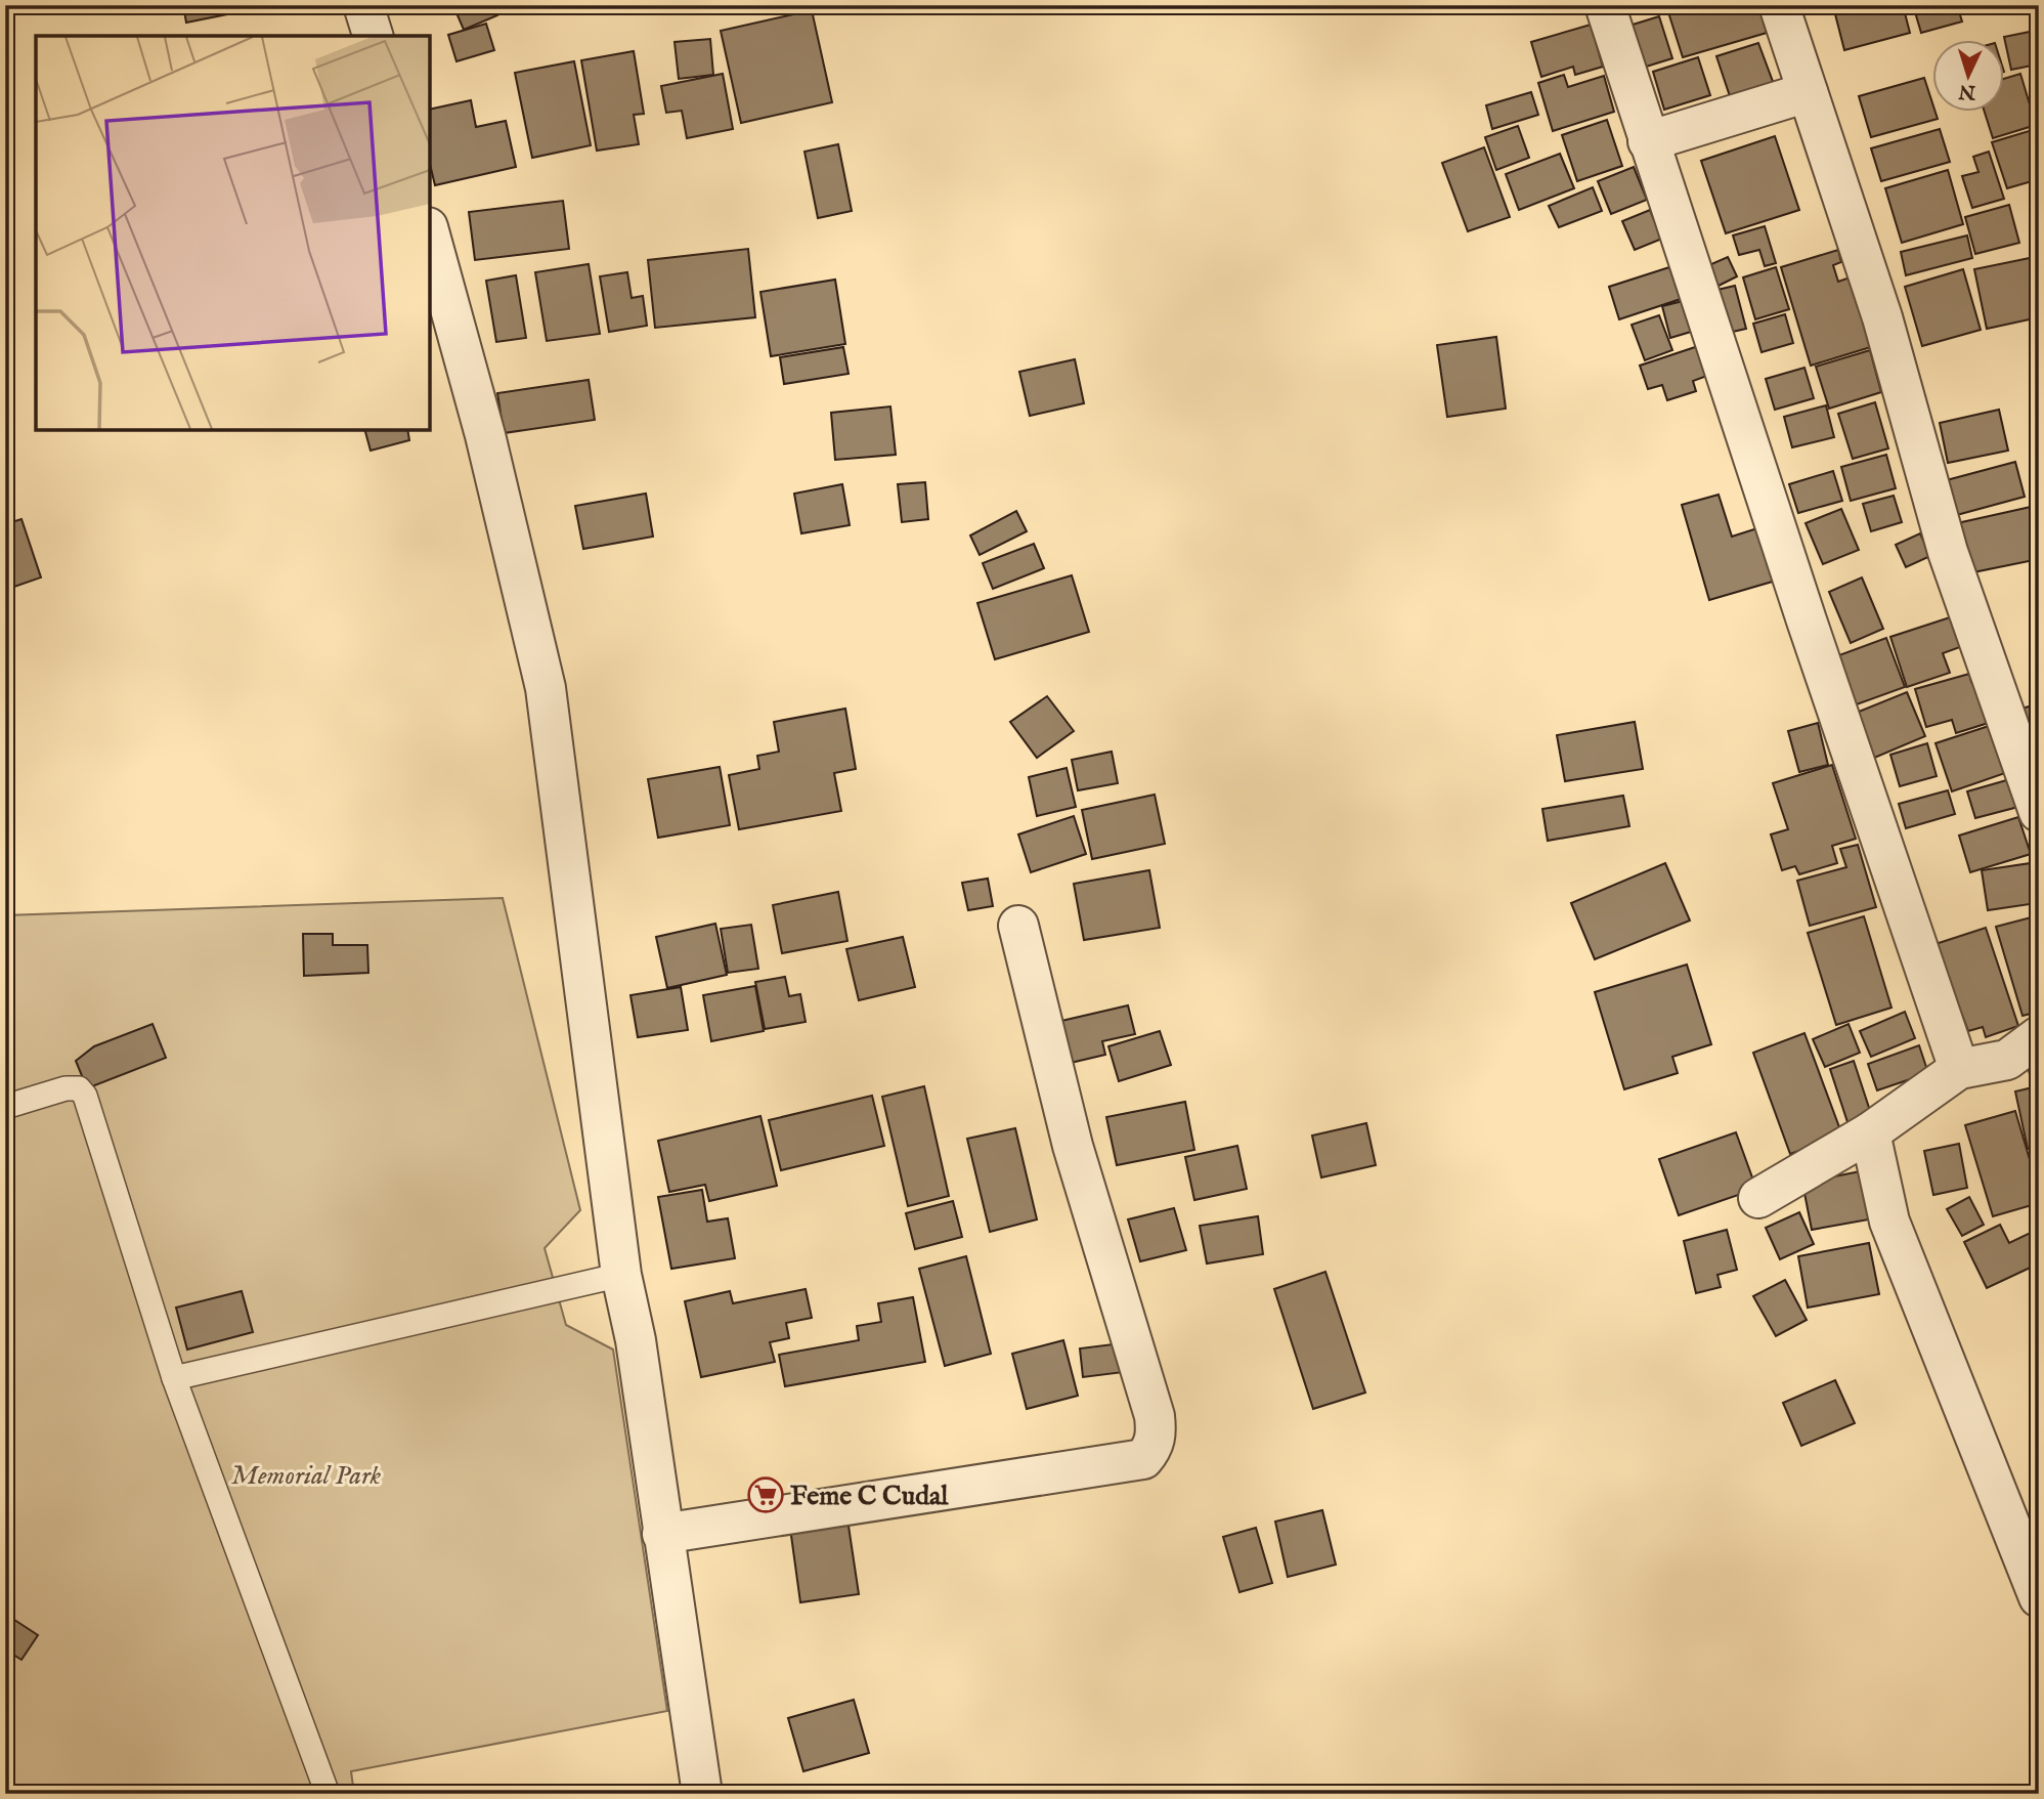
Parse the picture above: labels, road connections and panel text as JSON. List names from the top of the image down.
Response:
{
  "parks": ["Memorial Park"],
  "places": {
    "supermarket": ["Feme C Cudal"]
  },
  "north": "bottom"
}
